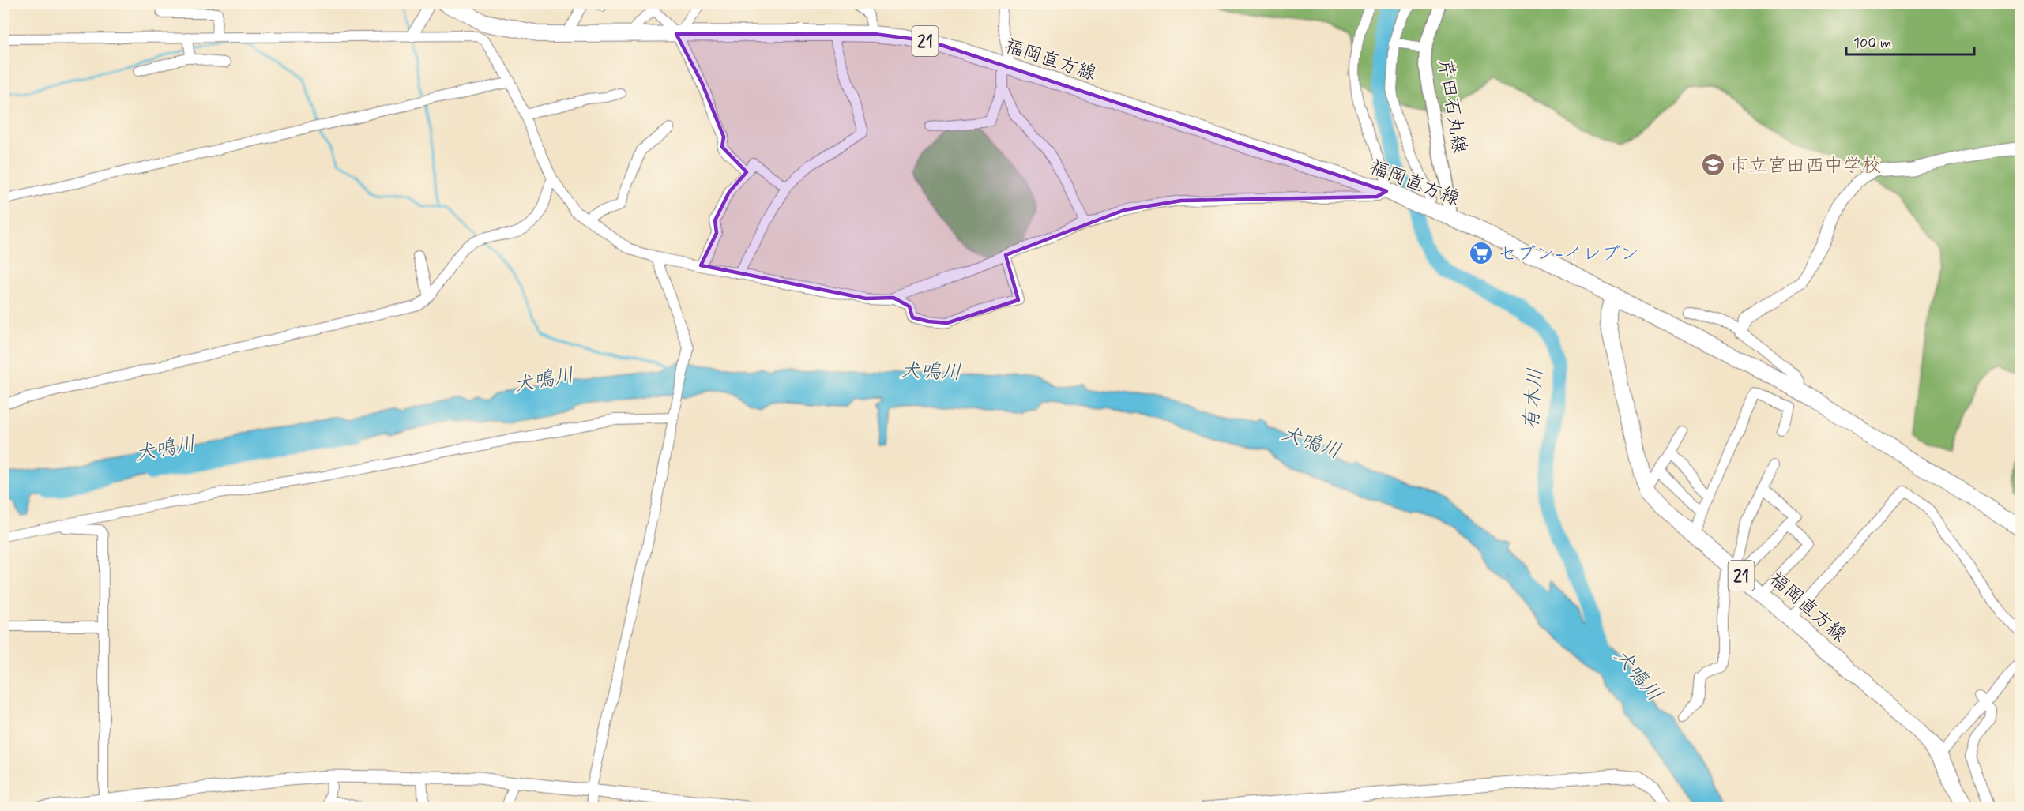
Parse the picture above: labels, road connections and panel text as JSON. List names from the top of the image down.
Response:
{
  "streets": {
    "main road": ["21", "福岡直方線", "芹田石丸線"]
  },
  "crossings": [
    ["福岡直方線", "芹田石丸線"]
  ],
  "water": ["犬鳴川", "有木川"],
  "places": {
    "school or university": ["市立宮田西中学校"],
    "supermarket": ["セブン-イレブン"]
  },
  "scale_bar": "100 m"
}
